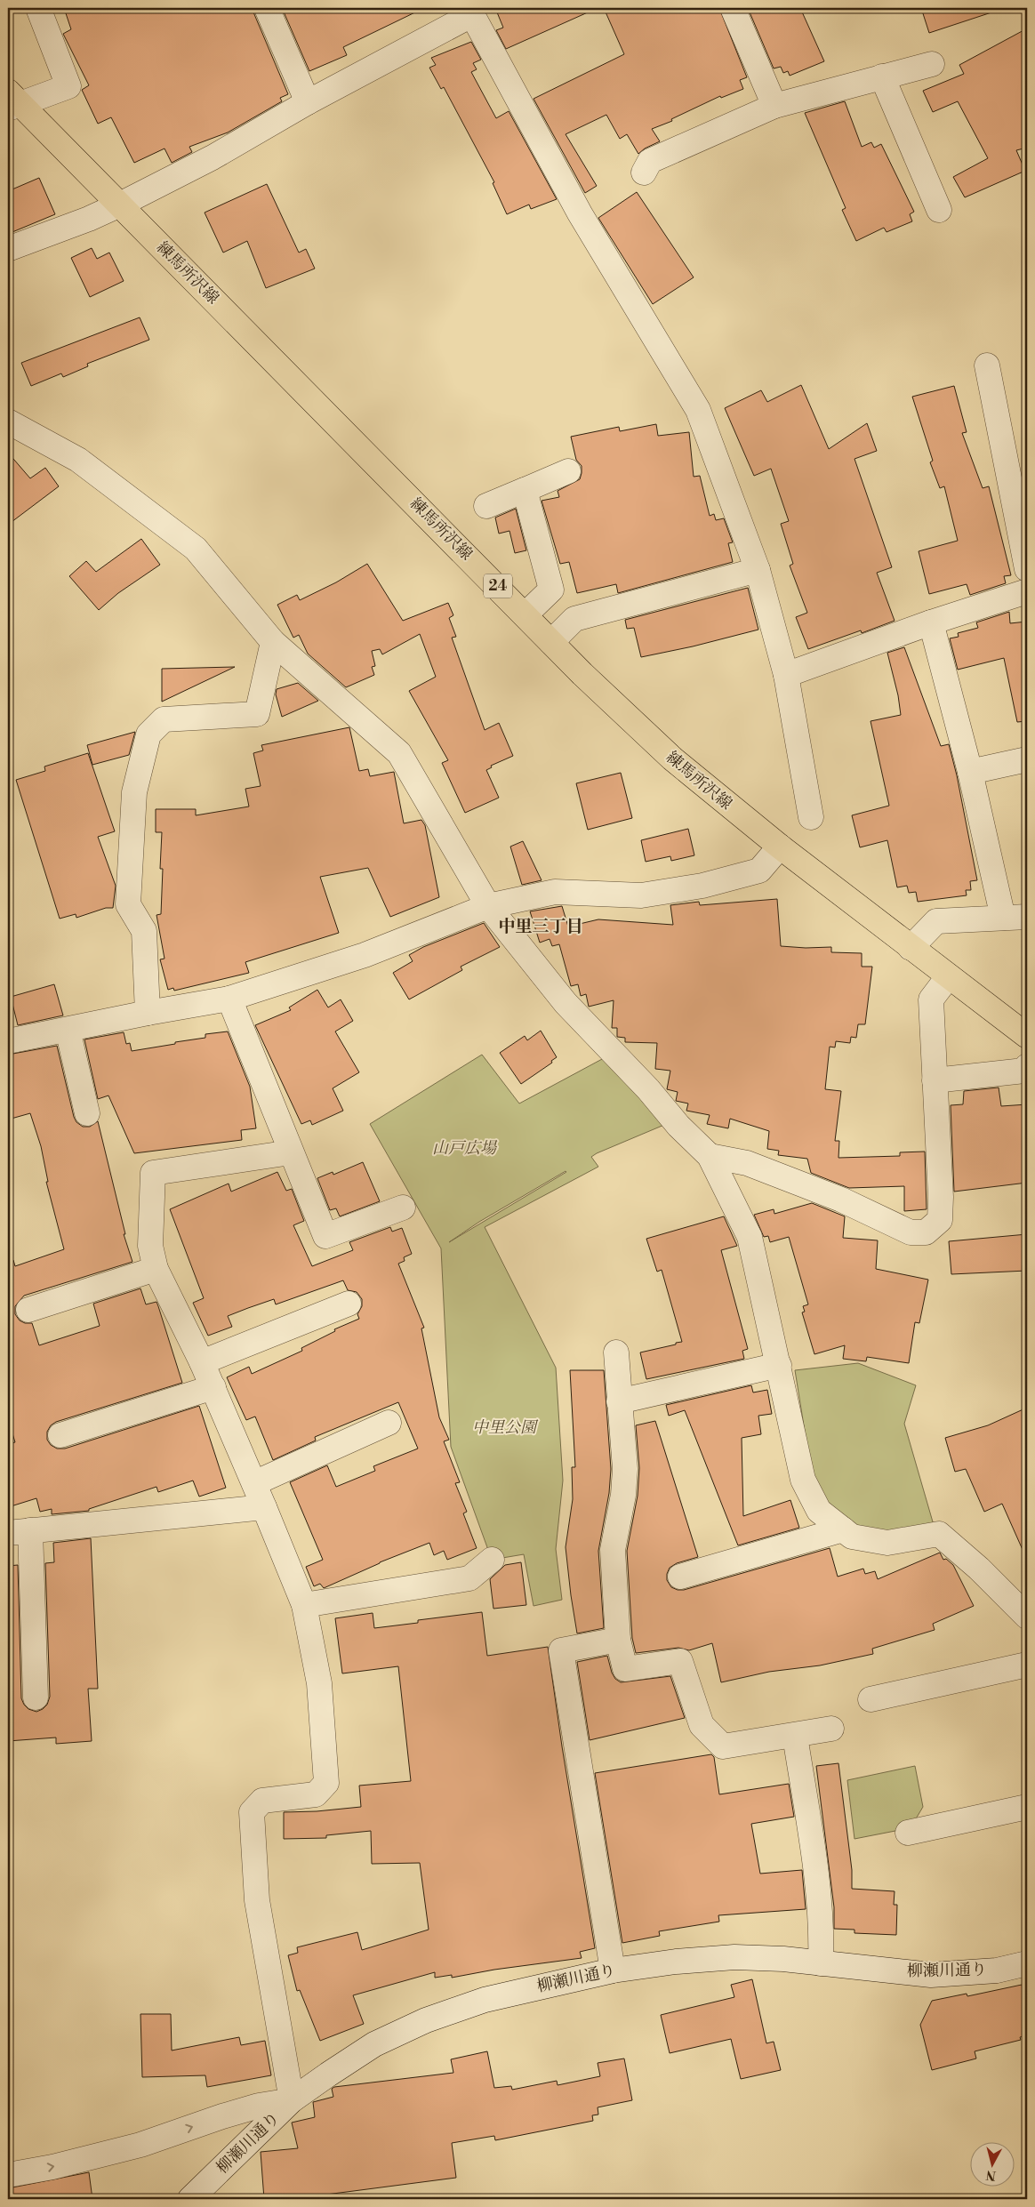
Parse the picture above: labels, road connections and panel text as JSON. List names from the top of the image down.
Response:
{
  "streets": {
    "main road": ["練馬所沢線", "24"],
    "street": ["柳瀬川通り"]
  },
  "districts": ["中里三丁目"],
  "parks": ["山戸広場", "中里公園"],
  "north": "bottom"
}
